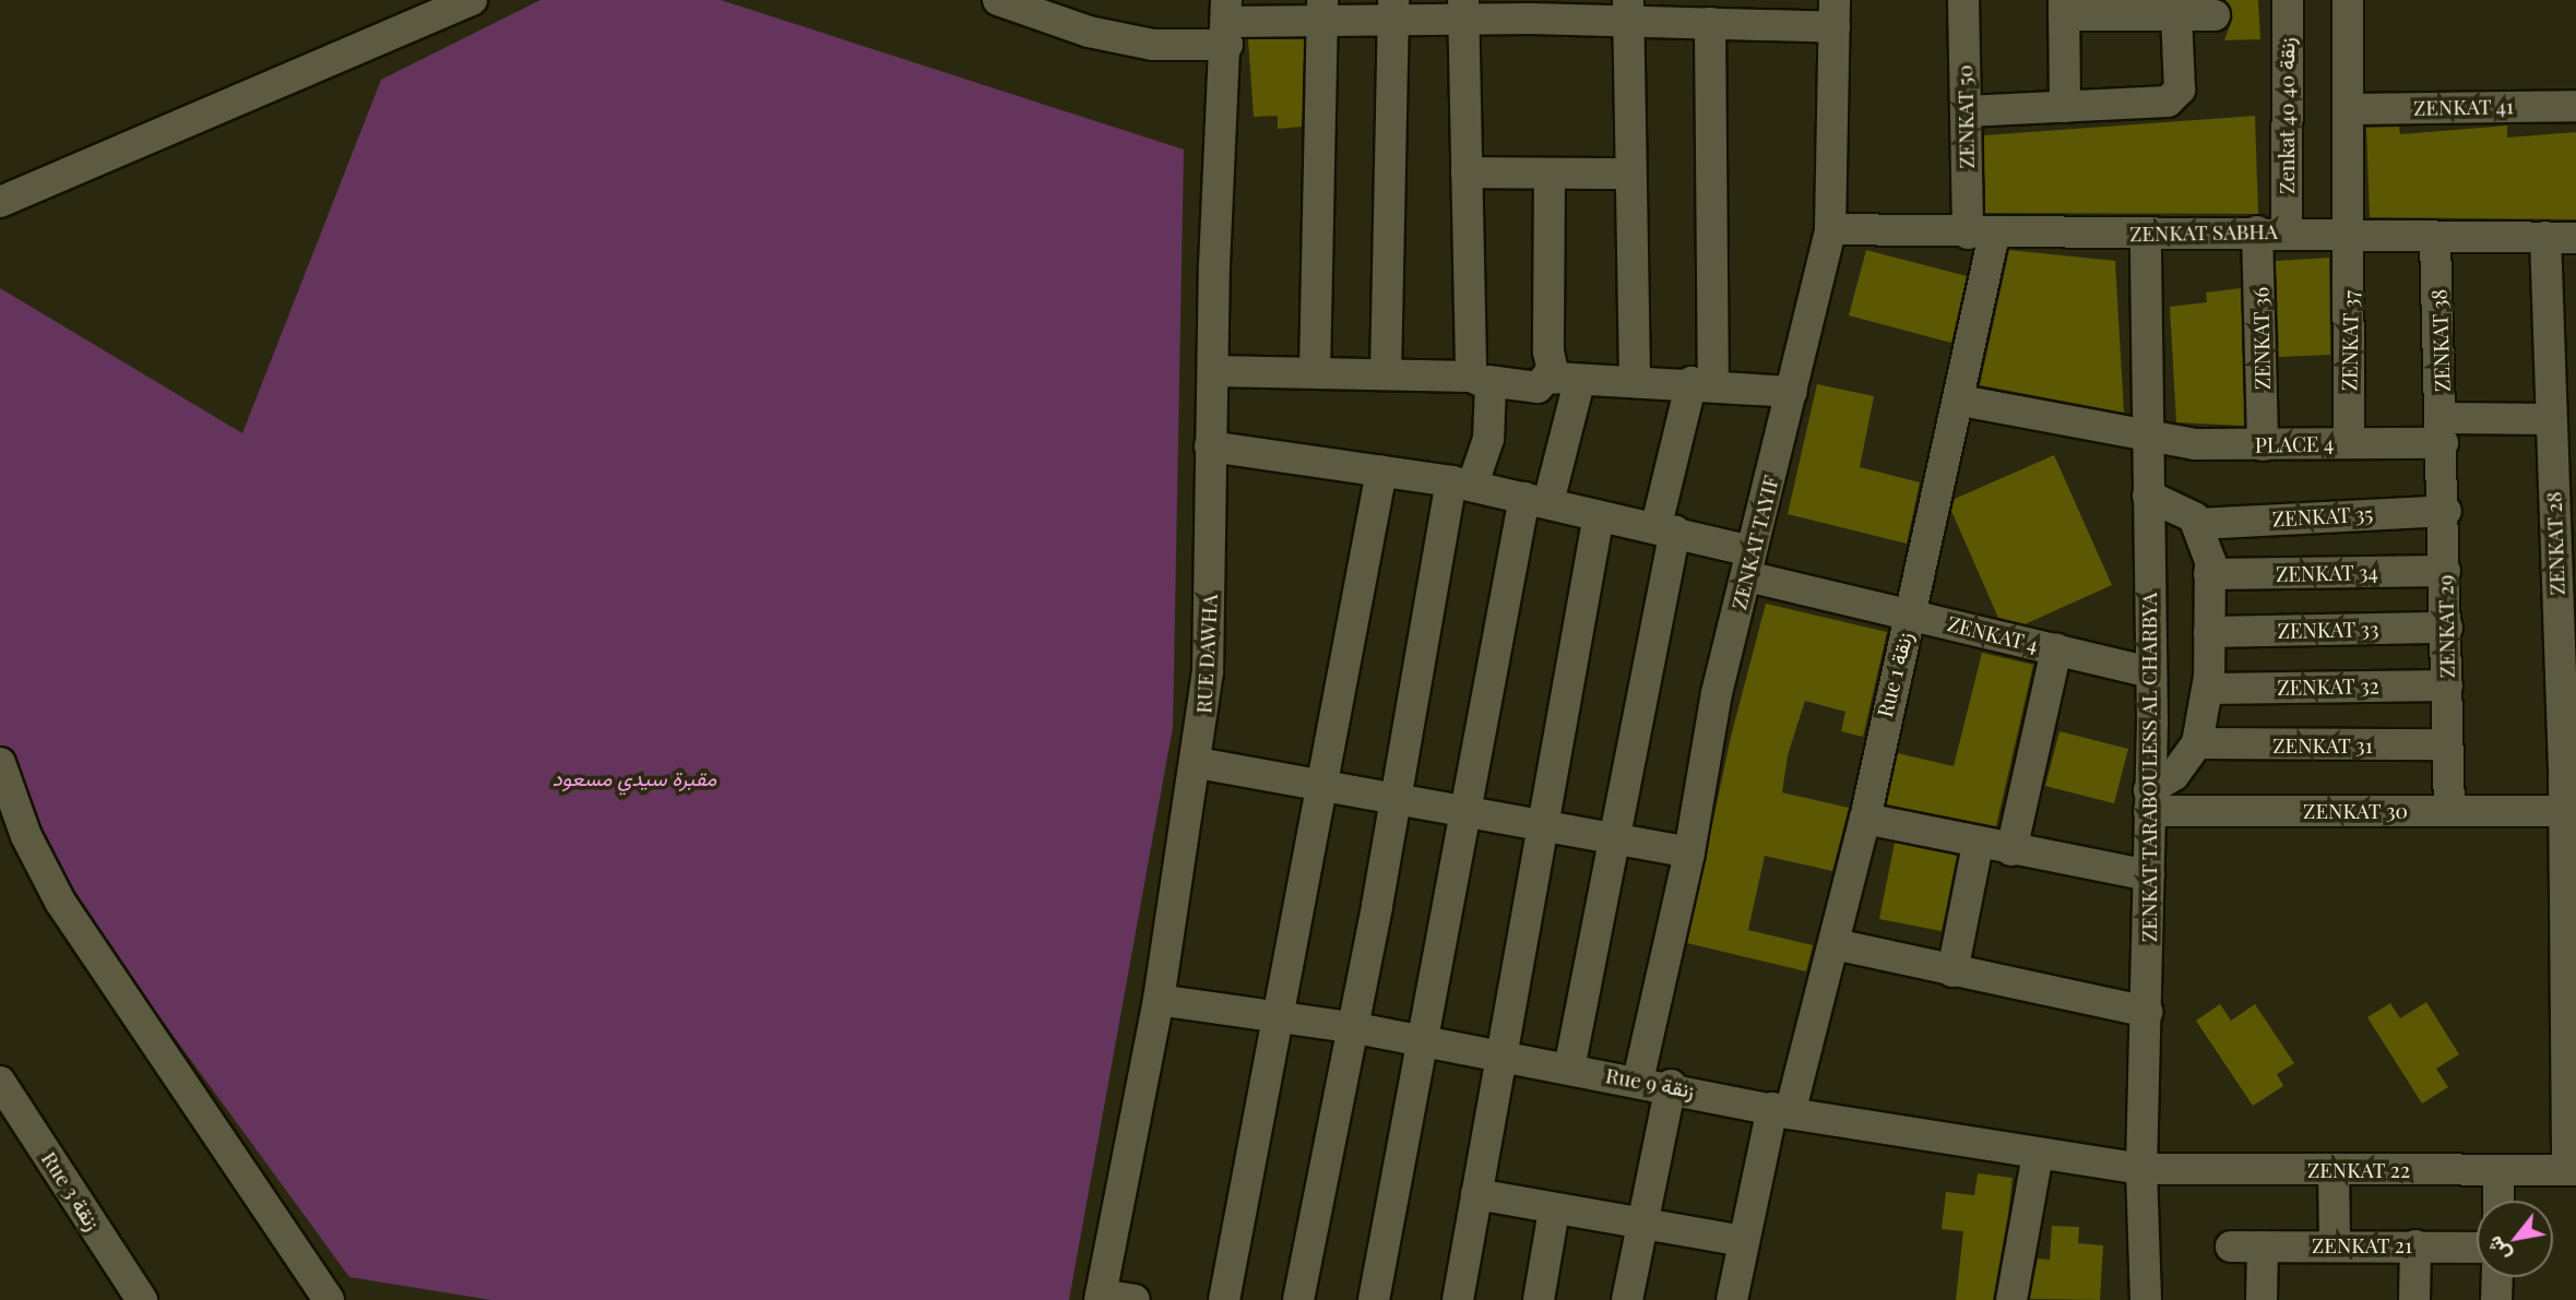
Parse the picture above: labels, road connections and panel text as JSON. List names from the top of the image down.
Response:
{
  "streets": {
    "street": [
      "ZENKAT 41",
      "Zenkat 40 زنقة 40",
      "ZENKAT 50",
      "ZENKAT SABHA",
      "ZENKAT 36",
      "ZENKAT 37",
      "ZENKAT 38",
      "PLACE 4",
      "ZENKAT 35",
      "ZENKAT TAYIF",
      "ZENKAT 28",
      "ZENKAT 34",
      "ZENKAT 29",
      "ZENKAT 33",
      "ZENKAT 4",
      "RUE DAWHA",
      "Rue 1 زنقة",
      "ZENKAT 32",
      "ZENKAT 31",
      "ZENKAT TARABOULESS AL CHARBYA",
      "ZENKAT 30",
      "Rue 9 زنقة",
      "ZENKAT 22",
      "Rue 3 زنقة",
      "ZENKAT 21"
    ]
  },
  "crossings": [
    ["ZENKAT 41", "ZENKAT 37"],
    ["Zenkat 40 زنقة 40", "ZENKAT SABHA"],
    ["Zenkat 40 زنقة 40", "ZENKAT 36"],
    ["ZENKAT 50", "ZENKAT SABHA"],
    ["ZENKAT 50", "Rue 1 زنقة"],
    ["ZENKAT SABHA", "ZENKAT 36"],
    ["ZENKAT SABHA", "ZENKAT 37"],
    ["ZENKAT SABHA", "ZENKAT 38"],
    ["ZENKAT SABHA", "ZENKAT TAYIF"],
    ["ZENKAT SABHA", "ZENKAT 28"],
    ["ZENKAT SABHA", "Rue 1 زنقة"],
    ["ZENKAT SABHA", "ZENKAT TARABOULESS AL CHARBYA"],
    ["ZENKAT 36", "PLACE 4"],
    ["ZENKAT 37", "PLACE 4"],
    ["ZENKAT 38", "PLACE 4"],
    ["ZENKAT 38", "ZENKAT 29"],
    ["PLACE 4", "ZENKAT 28"],
    ["PLACE 4", "ZENKAT 29"],
    ["PLACE 4", "Rue 1 زنقة"],
    ["PLACE 4", "ZENKAT TARABOULESS AL CHARBYA"],
    ["ZENKAT 35", "ZENKAT 29"],
    ["ZENKAT TAYIF", "ZENKAT 4"],
    ["ZENKAT TAYIF", "Rue 9 زنقة"],
    ["ZENKAT 28", "ZENKAT 30"],
    ["ZENKAT 28", "ZENKAT 22"],
    ["ZENKAT 34", "ZENKAT 29"],
    ["ZENKAT 29", "ZENKAT 33"],
    ["ZENKAT 29", "ZENKAT 32"],
    ["ZENKAT 29", "ZENKAT 31"],
    ["ZENKAT 29", "ZENKAT 30"],
    ["ZENKAT 4", "RUE DAWHA"],
    ["ZENKAT 4", "Rue 1 زنقة"],
    ["ZENKAT 4", "ZENKAT TARABOULESS AL CHARBYA"],
    ["RUE DAWHA", "Rue 9 زنقة"],
    ["Rue 1 زنقة", "Rue 9 زنقة"],
    ["ZENKAT TARABOULESS AL CHARBYA", "ZENKAT 30"],
    ["ZENKAT TARABOULESS AL CHARBYA", "Rue 9 زنقة"],
    ["ZENKAT TARABOULESS AL CHARBYA", "ZENKAT 22"],
    ["Rue 9 زنقة", "ZENKAT 22"]
  ],
  "parks": ["مقبرة سيدي مسعود"],
  "north": "bottom left"
}
